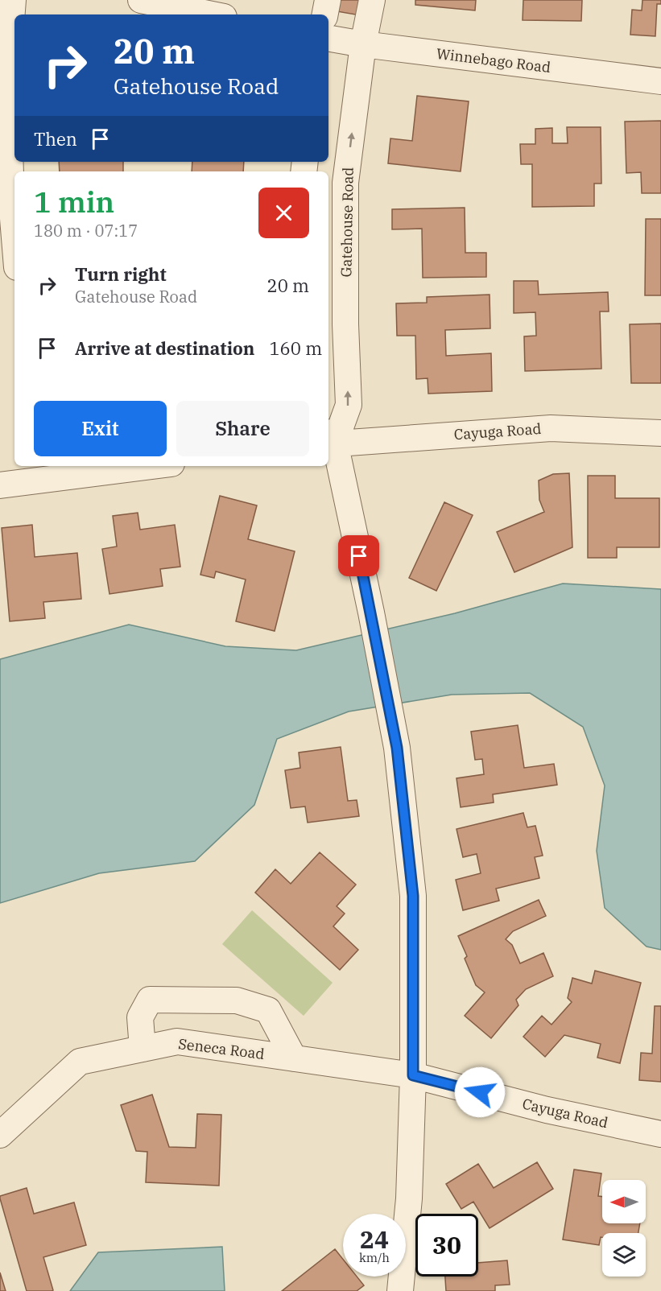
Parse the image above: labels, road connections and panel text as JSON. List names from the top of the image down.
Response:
{
  "streets": {
    "street": [
      "Winnebago Road",
      "Gatehouse Road",
      "Cayuga Road",
      "Seneca Road"
    ]
  },
  "crossings": [
    ["Winnebago Road", "Gatehouse Road"],
    ["Gatehouse Road", "Cayuga Road"],
    ["Cayuga Road", "Seneca Road"]
  ],
  "one_way": ["Gatehouse Road"],
  "north": "left",
  "page": {
    "turn": ["20 m", "Gatehouse Road"],
    "then": "Then",
    "heading": ["1 min", "180 m · 07:17"],
    "list": [
      {
        "name": "Turn right",
        "note": "Gatehouse Road",
        "value": "20 m"
      },
      {
        "name": "Arrive at destination",
        "value": "160 m"
      }
    ],
    "buttons": ["Exit", "Share"],
    "speed": "24 km/h",
    "limit": "30"
  }
}
